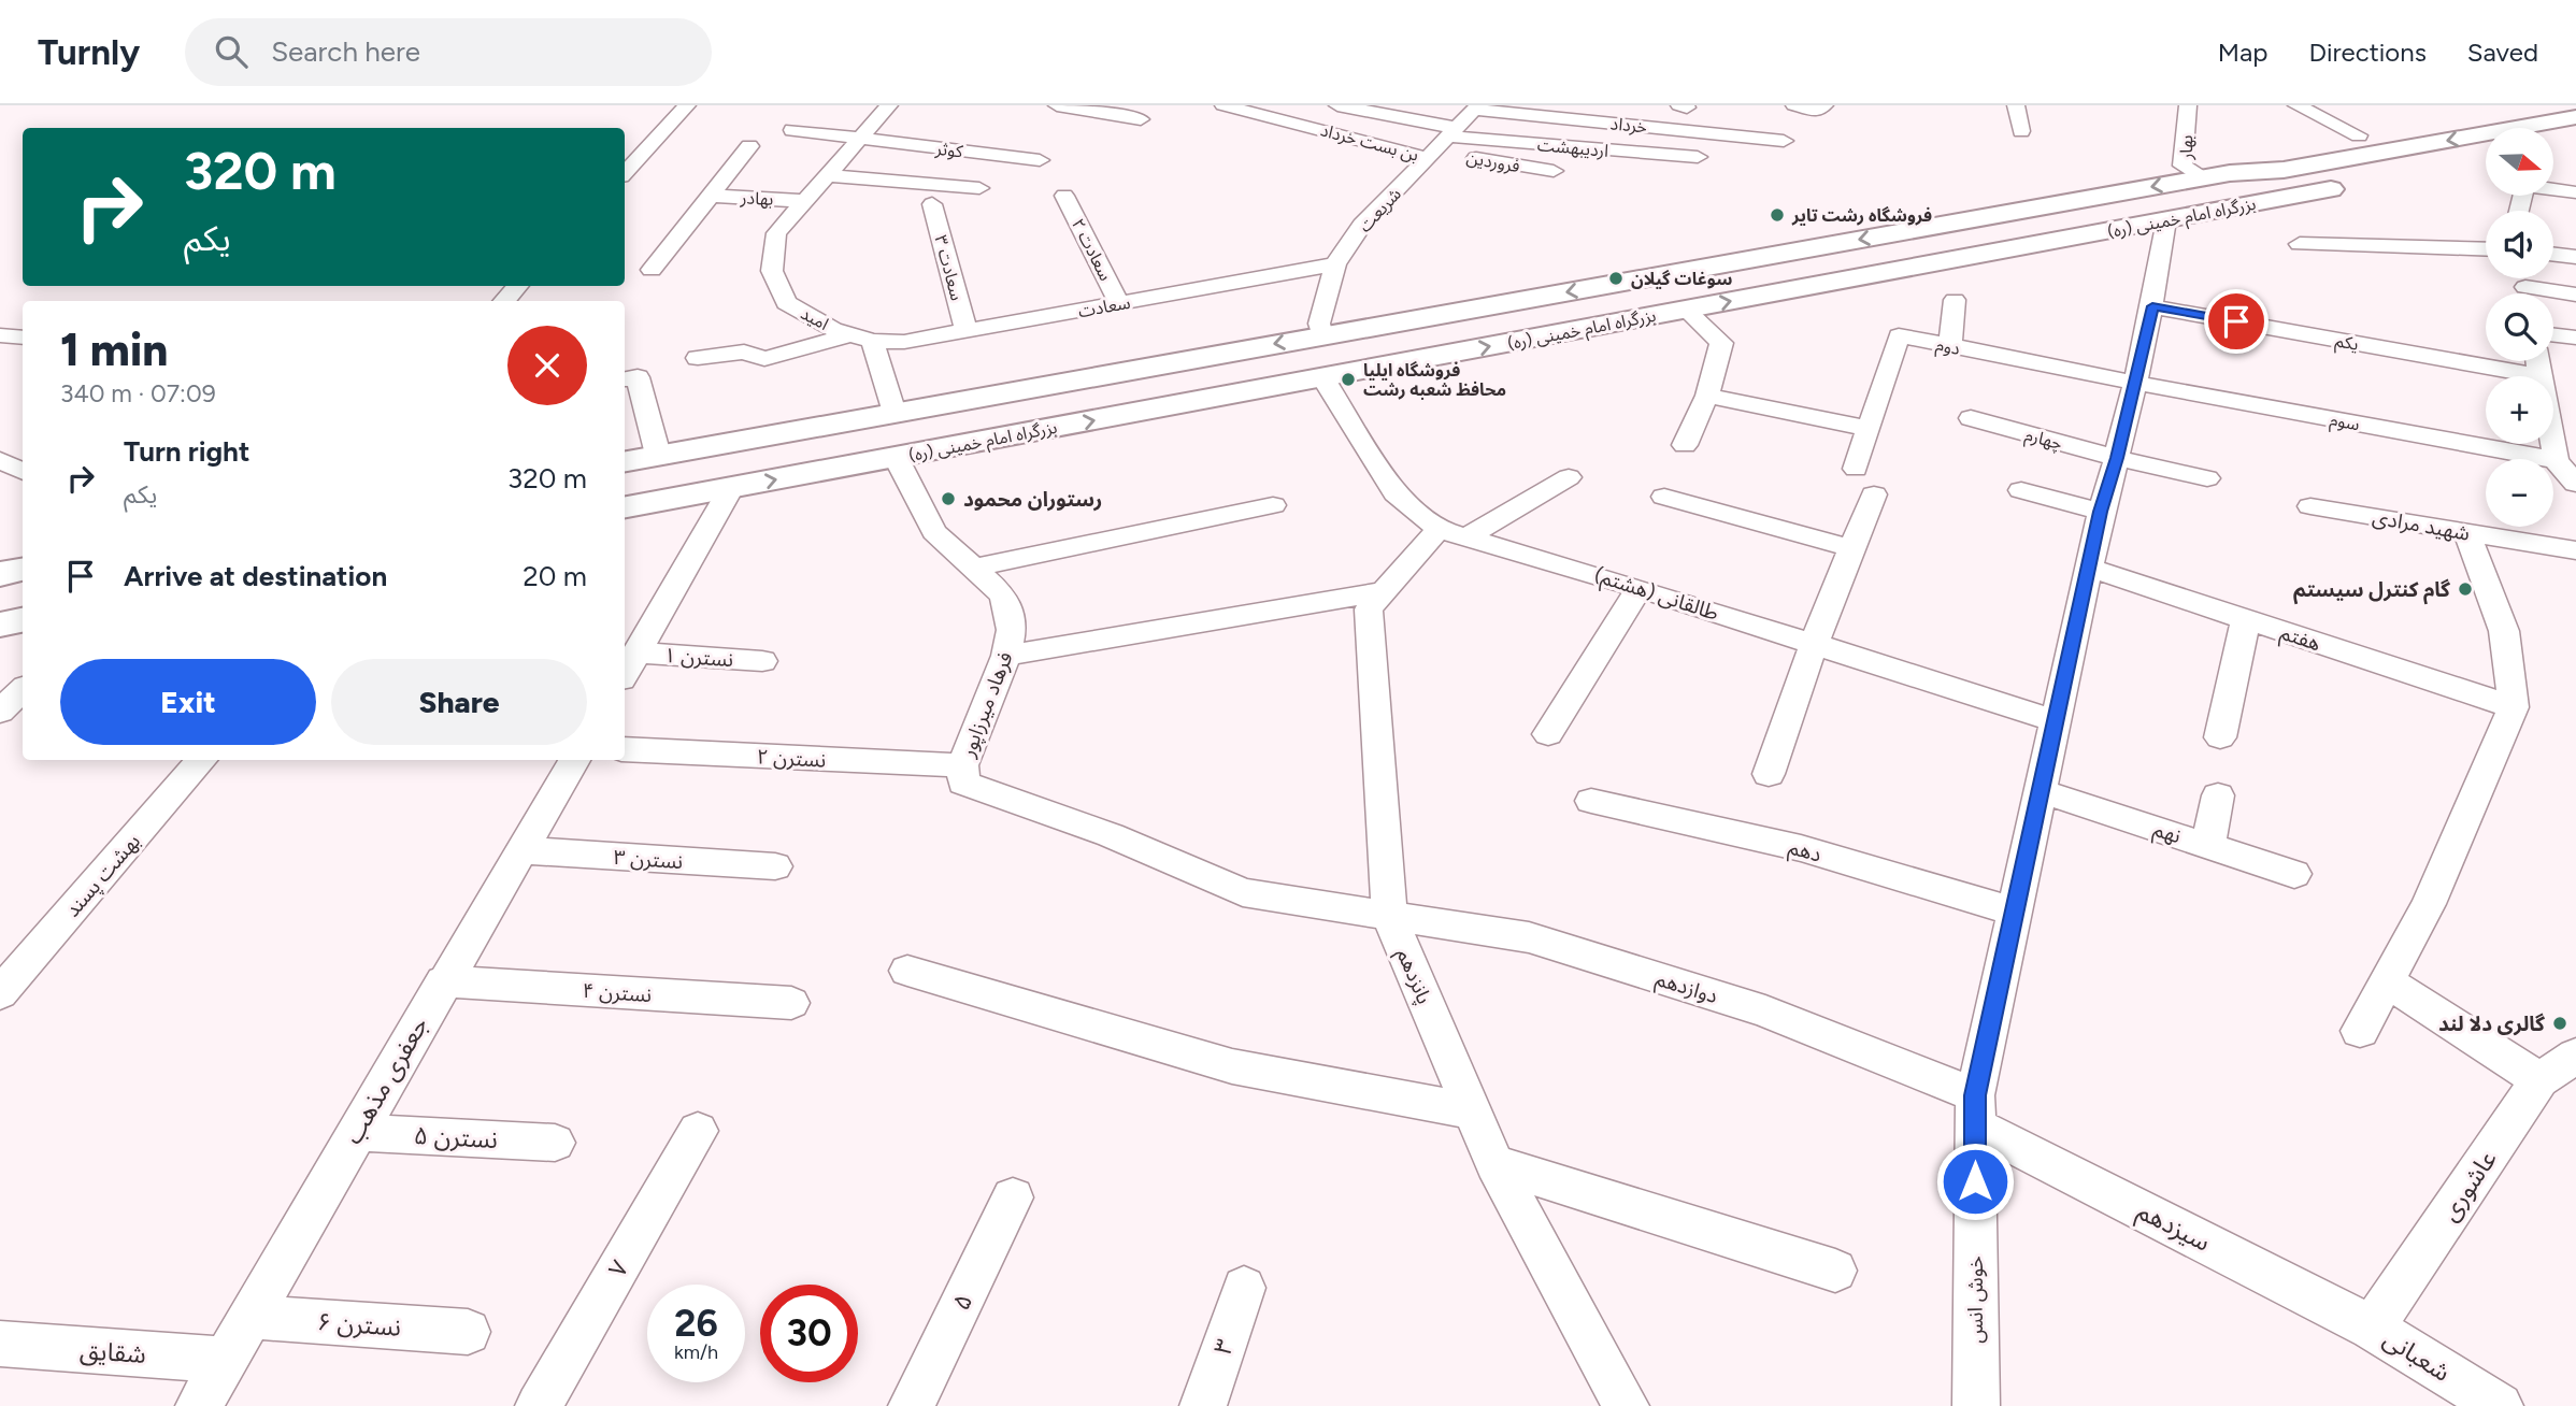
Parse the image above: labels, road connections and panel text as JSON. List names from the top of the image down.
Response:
{
  "streets": {
    "highway": ["بزرگراه امام خمینی (ره)"],
    "street": [
      "خرداد",
      "بن بست خرداد",
      "اردیبهشت",
      "بهار",
      "کوثر",
      "فروردین",
      "بهادر",
      "شریعت",
      "سعادت ۲",
      "سعادت ۳",
      "سعادت",
      "امید",
      "یکم",
      "دوم",
      "سوم",
      "چهارم",
      "شهید مرادی",
      "طالقانی (هشتم)",
      "هفتم",
      "نسترن ۱",
      "فرهاد میرزاپور",
      "نسترن ۲",
      "نهم",
      "دهم",
      "نسترن ۳",
      "بهشت پسند",
      "پانزدهم",
      "دوازدهم",
      "نسترن ۴",
      "جعفری مذهب",
      "نسترن ۵",
      "عاشوری",
      "سیزدهم",
      "۷",
      "خوش انس",
      "۵",
      "نسترن ۶",
      "۳",
      "شقایق",
      "شعبانی"
    ]
  },
  "crossings": [
    ["خرداد", "شریعت"],
    ["بن بست خرداد", "اردیبهشت"],
    ["بن بست خرداد", "فروردین"],
    ["بن بست خرداد", "شریعت"],
    ["اردیبهشت", "فروردین"],
    ["اردیبهشت", "شریعت"],
    ["بهار", "بزرگراه امام خمینی (ره)"],
    ["کوثر", "امید"],
    ["فروردین", "شریعت"],
    ["بهادر", "امید"],
    ["شریعت", "بزرگراه امام خمینی (ره)"],
    ["شریعت", "سعادت"],
    ["بزرگراه امام خمینی (ره)", "طالقانی (هشتم)"],
    ["بزرگراه امام خمینی (ره)", "فرهاد میرزاپور"],
    ["بزرگراه امام خمینی (ره)", "خوش انس"],
    ["سعادت ۲", "سعادت"],
    ["سعادت ۳", "سعادت"],
    ["سعادت", "امید"],
    ["یکم", "خوش انس"],
    ["دوم", "سوم"],
    ["دوم", "خوش انس"],
    ["سوم", "خوش انس"],
    ["چهارم", "خوش انس"],
    ["طالقانی (هشتم)", "پانزدهم"],
    ["طالقانی (هشتم)", "خوش انس"],
    ["هفتم", "خوش انس"],
    ["فرهاد میرزاپور", "نسترن ۲"],
    ["فرهاد میرزاپور", "دوازدهم"],
    ["نسترن ۲", "دوازدهم"],
    ["نهم", "خوش انس"],
    ["دهم", "خوش انس"],
    ["نسترن ۳", "جعفری مذهب"],
    ["پانزدهم", "دوازدهم"],
    ["دوازدهم", "سیزدهم"],
    ["دوازدهم", "خوش انس"],
    ["نسترن ۴", "جعفری مذهب"],
    ["جعفری مذهب", "نسترن ۵"],
    ["جعفری مذهب", "نسترن ۶"],
    ["جعفری مذهب", "شقایق"],
    ["عاشوری", "سیزدهم"],
    ["عاشوری", "شعبانی"],
    ["سیزدهم", "خوش انس"],
    ["سیزدهم", "شعبانی"]
  ],
  "places": [
    "فروشگاه رشت تاير",
    "سوغات گیلان",
    "فروشگاه ایلیا محافظ شعبه رشت",
    "رستوران محمود",
    "گام کنترل سیستم",
    "گالری دلا لند"
  ],
  "north": "right",
  "page": {
    "header": "Turnly",
    "search": "Search here",
    "nav": ["Map", "Directions", "Saved"],
    "map_buttons": ["+", "−"],
    "turn": ["320 m", "یکم"],
    "heading": ["1 min", "340 m · 07:09"],
    "list": [
      {
        "name": "Turn right",
        "note": "یکم",
        "value": "320 m"
      },
      {
        "name": "Arrive at destination",
        "value": "20 m"
      }
    ],
    "buttons": ["Exit", "Share"],
    "speed": "26 km/h",
    "limit": "30"
  }
}
